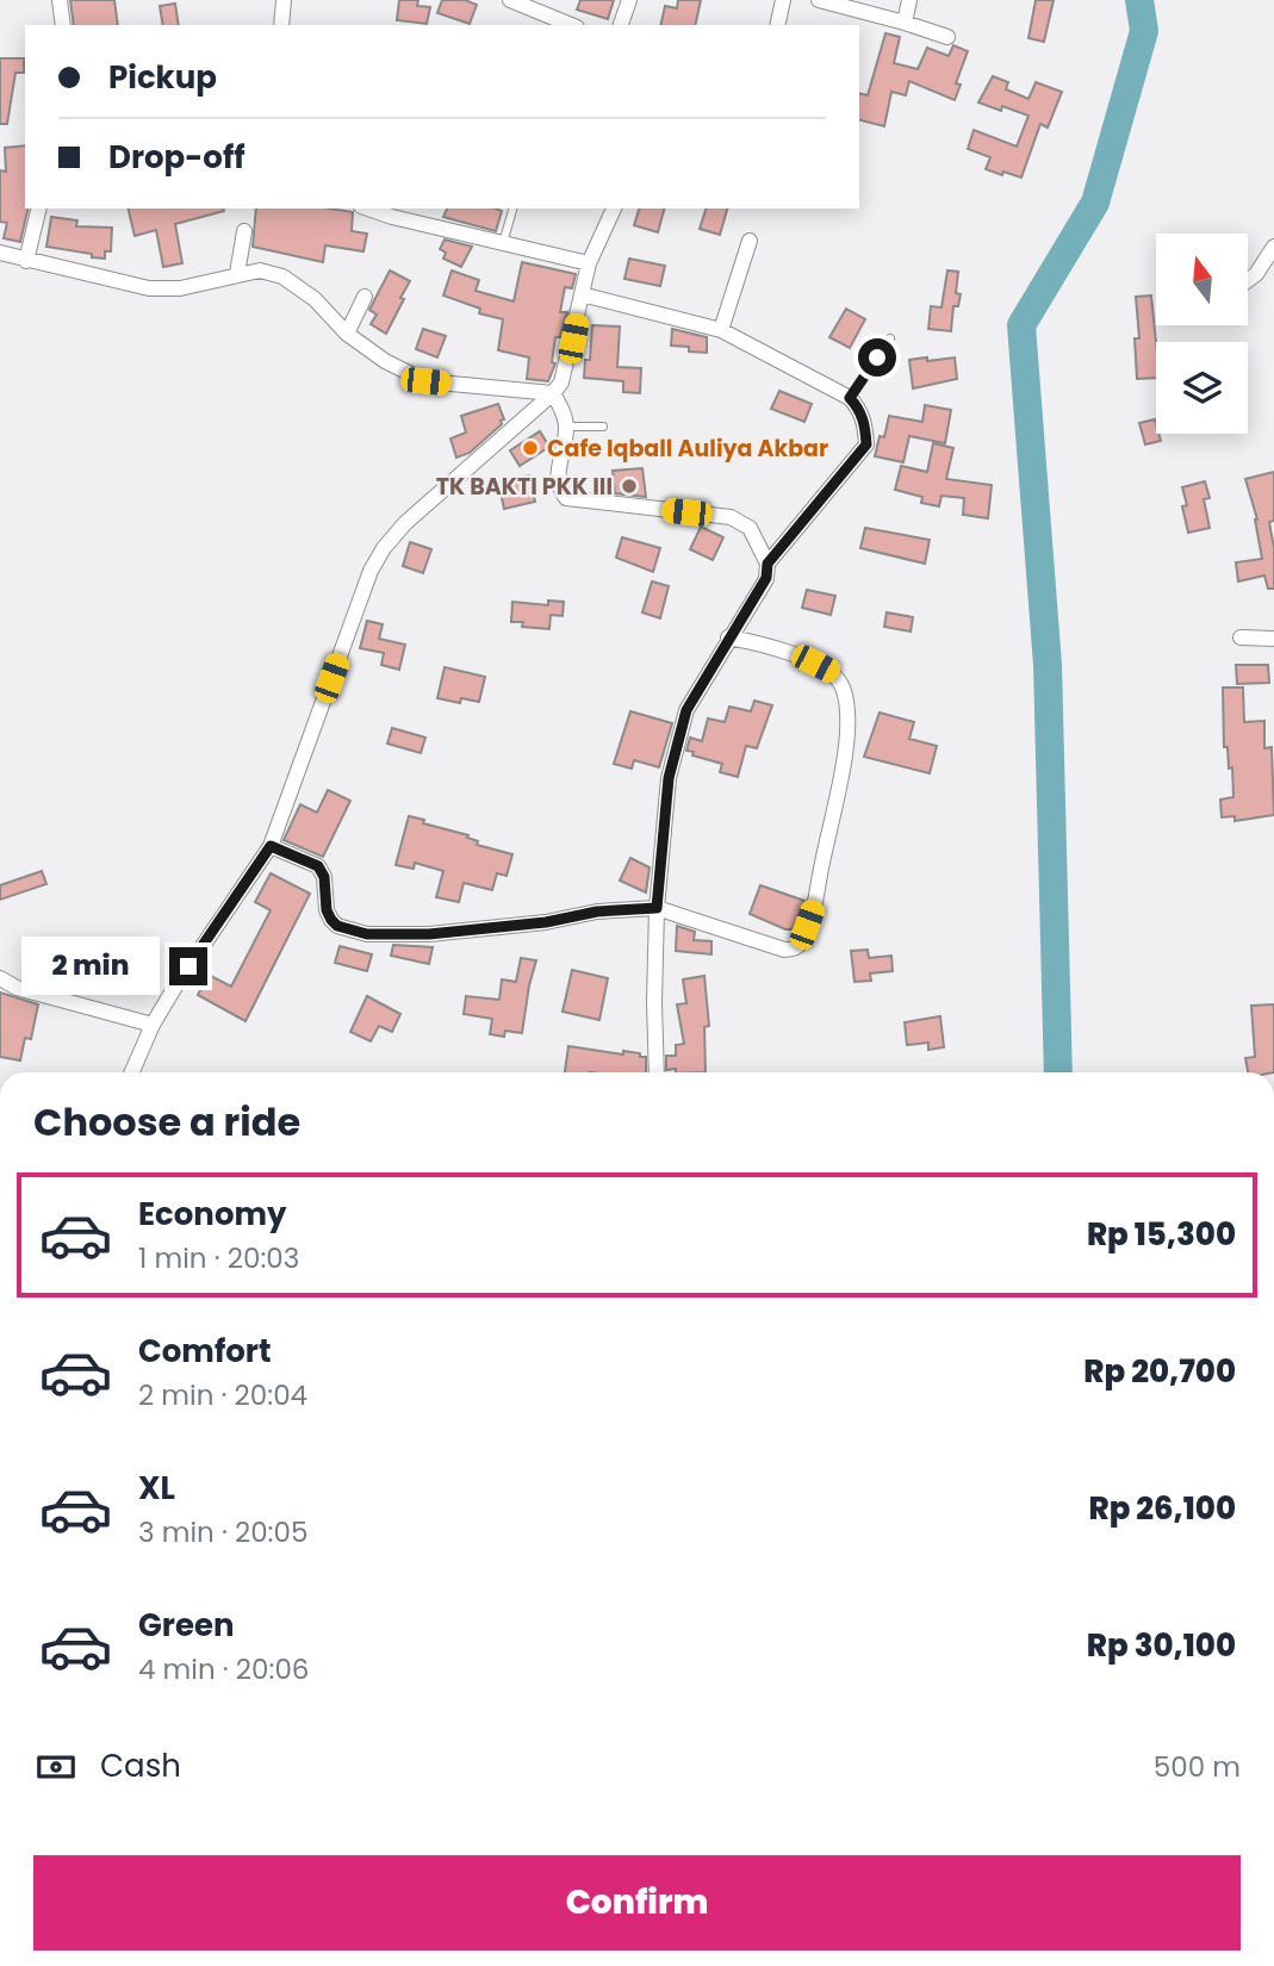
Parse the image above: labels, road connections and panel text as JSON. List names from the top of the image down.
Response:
{
  "places": ["Cafe Iqball Auliya Akbar", "TK BAKTI PKK III"],
  "north": "top",
  "page": {
    "banner": ["Pickup", "Drop-off"],
    "bubble": "2 min",
    "heading": "Choose a ride",
    "list": [
      {
        "name": "Economy",
        "note": "1 min · 20:03",
        "value": "Rp 15,300"
      },
      {
        "name": "Comfort",
        "note": "2 min · 20:04",
        "value": "Rp 20,700"
      },
      {
        "name": "XL",
        "note": "3 min · 20:05",
        "value": "Rp 26,100"
      },
      {
        "name": "Green",
        "note": "4 min · 20:06",
        "value": "Rp 30,100"
      }
    ],
    "pay": ["Cash", "500 m"],
    "buttons": "Confirm"
  }
}
